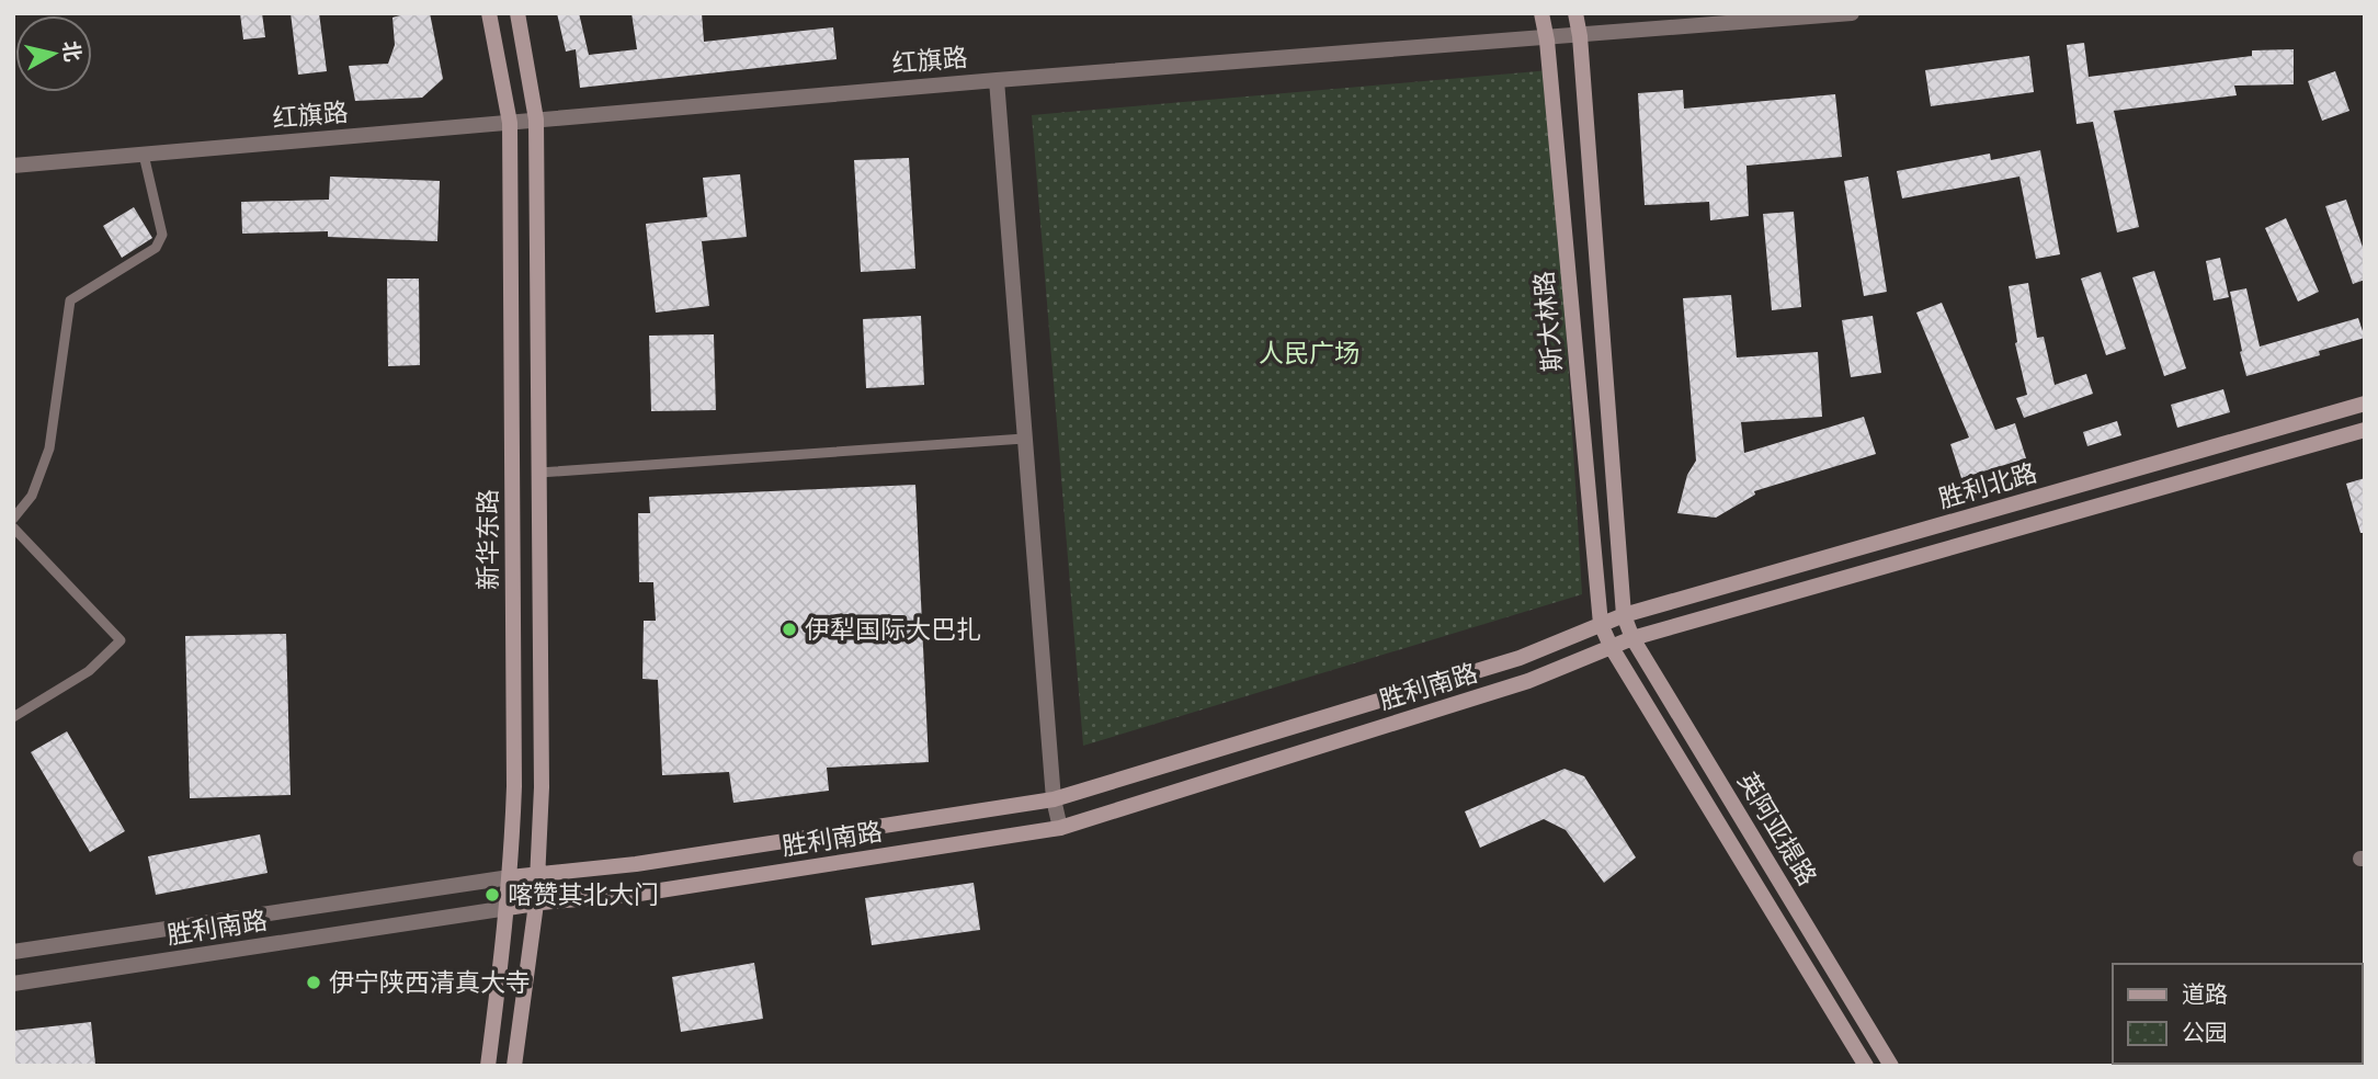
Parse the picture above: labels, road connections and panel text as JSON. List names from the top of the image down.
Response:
{
  "streets": {
    "main road": [
      "斯大林路",
      "胜利北路",
      "新华东路",
      "胜利南路",
      "英阿亚提路"
    ],
    "street": ["红旗路"]
  },
  "crossings": [
    ["红旗路", "斯大林路"],
    ["红旗路", "新华东路"],
    ["斯大林路", "胜利南路"],
    ["斯大林路", "英阿亚提路"],
    ["胜利北路", "胜利南路"],
    ["胜利北路", "英阿亚提路"],
    ["新华东路", "胜利南路"],
    ["胜利南路", "英阿亚提路"]
  ],
  "parks": ["人民广场"],
  "places": ["伊犁国际大巴扎", "喀赞其北大门", "伊宁陕西清真大寺"],
  "legend": ["道路", "公园"],
  "north": "right"
}
